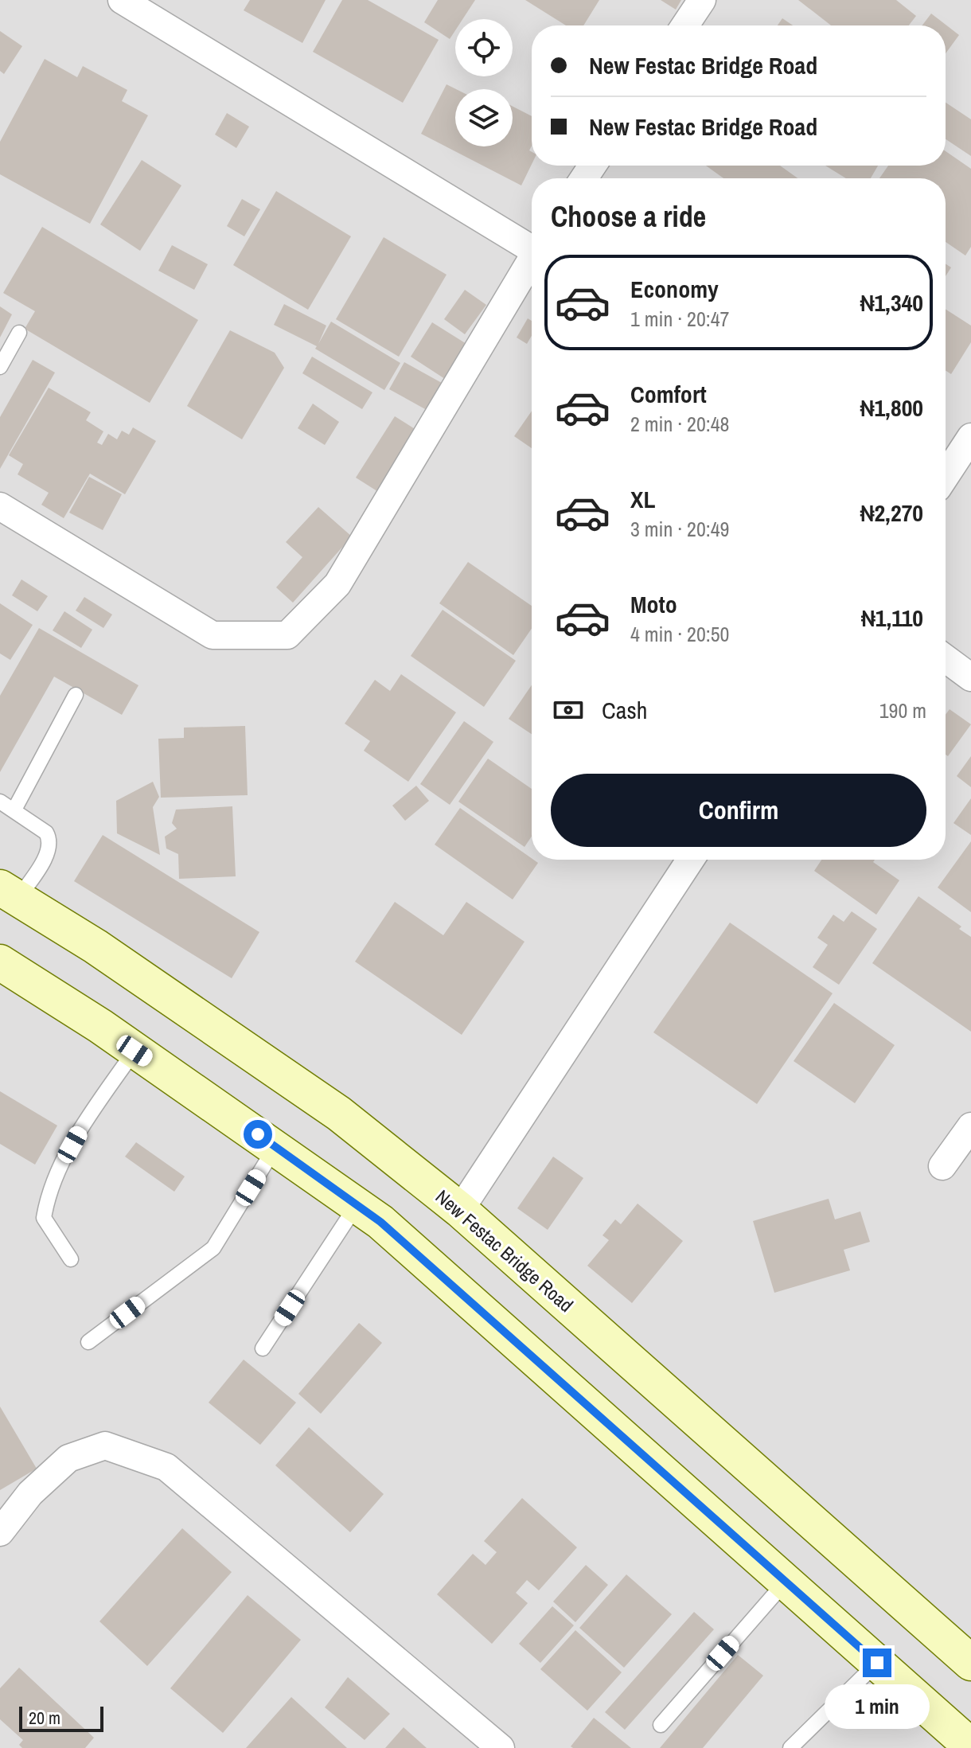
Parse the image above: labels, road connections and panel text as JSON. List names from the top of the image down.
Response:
{
  "streets": {
    "main road": ["New Festac Bridge Road"]
  },
  "scale_bar": "20 m",
  "page": {
    "banner": ["New Festac Bridge Road", "New Festac Bridge Road"],
    "heading": "Choose a ride",
    "list": [
      {
        "name": "Economy",
        "note": "1 min · 20:47",
        "value": "₦1,340"
      },
      {
        "name": "Comfort",
        "note": "2 min · 20:48",
        "value": "₦1,800"
      },
      {
        "name": "XL",
        "note": "3 min · 20:49",
        "value": "₦2,270"
      },
      {
        "name": "Moto",
        "note": "4 min · 20:50",
        "value": "₦1,110"
      }
    ],
    "pay": ["Cash", "190 m"],
    "buttons": "Confirm",
    "bubble": "1 min",
    "scale": "20 m"
  }
}
